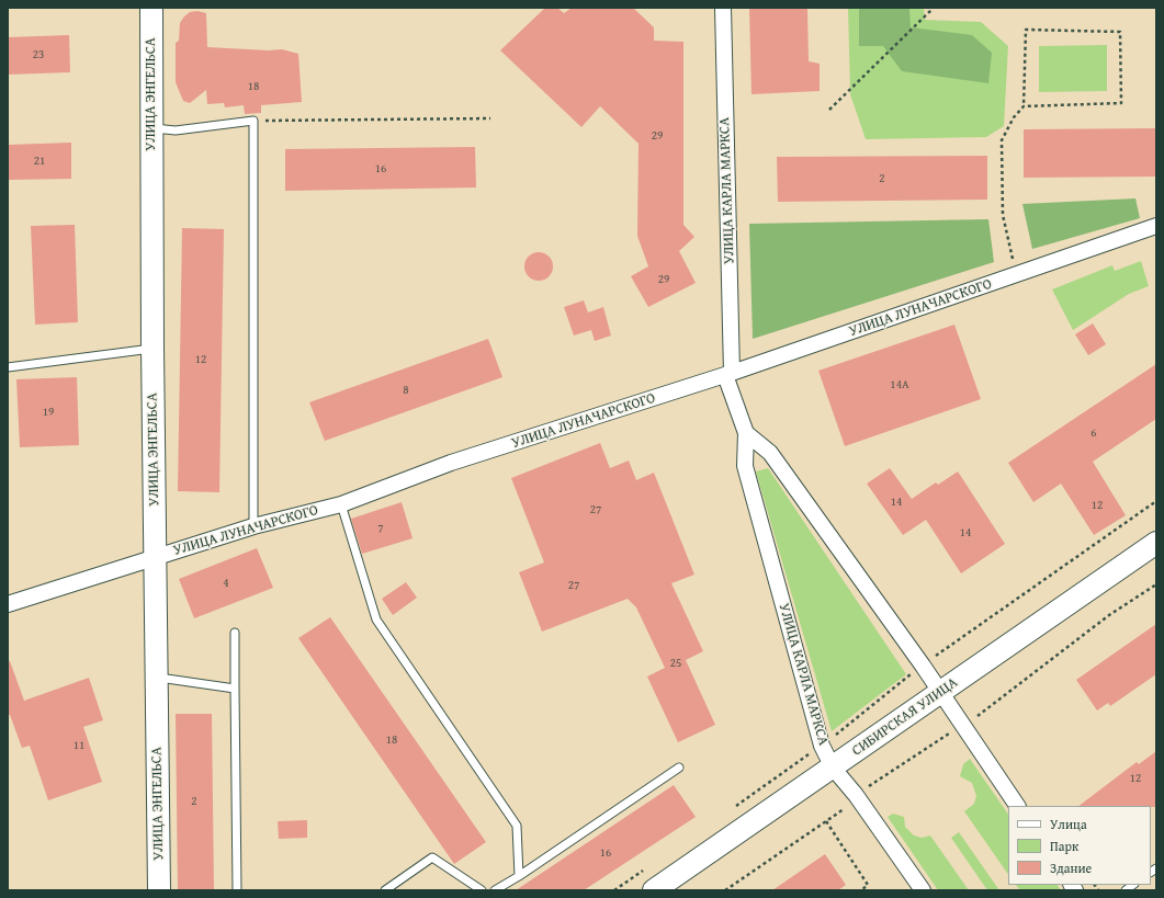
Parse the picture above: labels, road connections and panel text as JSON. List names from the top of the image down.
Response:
{
  "streets": {
    "main road": ["УЛИЦА ЭНГЕЛЬСА", "СИБИРСКАЯ УЛИЦА"],
    "street": ["УЛИЦА КАРЛА МАРКСА", "УЛИЦА ЛУНАЧАРСКОГО"]
  },
  "crossings": [
    ["УЛИЦА ЭНГЕЛЬСА", "УЛИЦА ЛУНАЧАРСКОГО"],
    ["УЛИЦА КАРЛА МАРКСА", "УЛИЦА ЛУНАЧАРСКОГО"],
    ["УЛИЦА КАРЛА МАРКСА", "СИБИРСКАЯ УЛИЦА"]
  ],
  "house_numbers": [
    "23",
    "18",
    "29",
    "21",
    "16",
    "2",
    "29",
    "12",
    "14А",
    "8",
    "19",
    "6",
    "14",
    "12",
    "27",
    "7",
    "14",
    "4",
    "27",
    "25",
    "18",
    "11",
    "12",
    "2",
    "16"
  ],
  "legend": ["Улица", "Парк", "Здание"]
}
